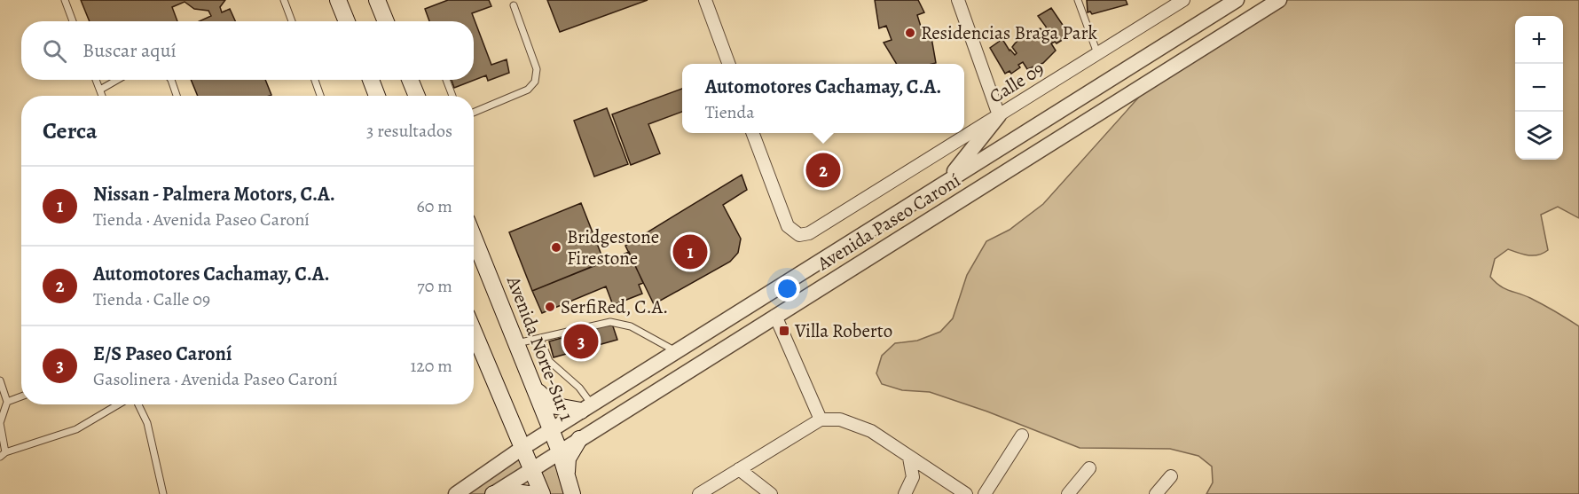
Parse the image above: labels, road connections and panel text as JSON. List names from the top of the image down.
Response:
{
  "streets": {
    "main road": ["Avenida Norte-Sur 1"],
    "street": ["Calle 09", "Avenida Paseo Caroní"]
  },
  "crossings": [
    ["Avenida Paseo Caroní", "Avenida Norte-Sur 1"]
  ],
  "places": {
    "other": ["Residencias Braga Park", "Bridgestone Firestone", "SerfiRed, C.A."],
    "transit": ["Villa Roberto"]
  },
  "page": {
    "map_buttons": ["+", "−"],
    "search": "Buscar aquí",
    "popup": ["Automotores Cachamay, C.A.", "Tienda"],
    "heading": ["Cerca", "3 resultados"],
    "pins": ["2", "1", "3"],
    "list": [
      {
        "mark": "1",
        "name": "Nissan - Palmera Motors, C.A.",
        "note": "Tienda · Avenida Paseo Caroní",
        "value": "60 m"
      },
      {
        "mark": "2",
        "name": "Automotores Cachamay, C.A.",
        "note": "Tienda · Calle 09",
        "value": "70 m"
      },
      {
        "mark": "3",
        "name": "E/S Paseo Caroní",
        "note": "Gasolinera · Avenida Paseo Caroní",
        "value": "120 m"
      }
    ]
  }
}
